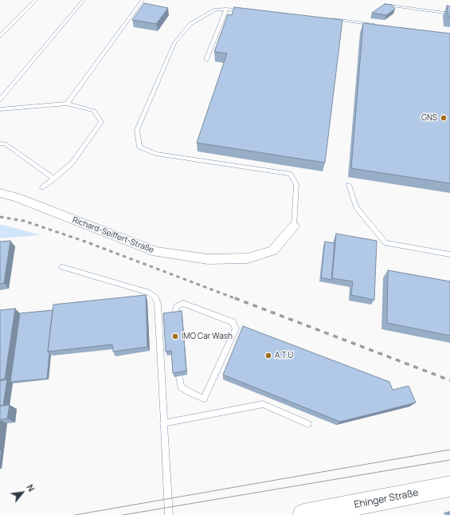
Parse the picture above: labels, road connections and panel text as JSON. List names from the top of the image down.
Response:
{
  "streets": {
    "street": ["Richard-Seiffert-Straße", "Ehinger Straße"]
  },
  "places": ["GNS", "IMO Car Wash", "A.T.U"],
  "north": "top right"
}
